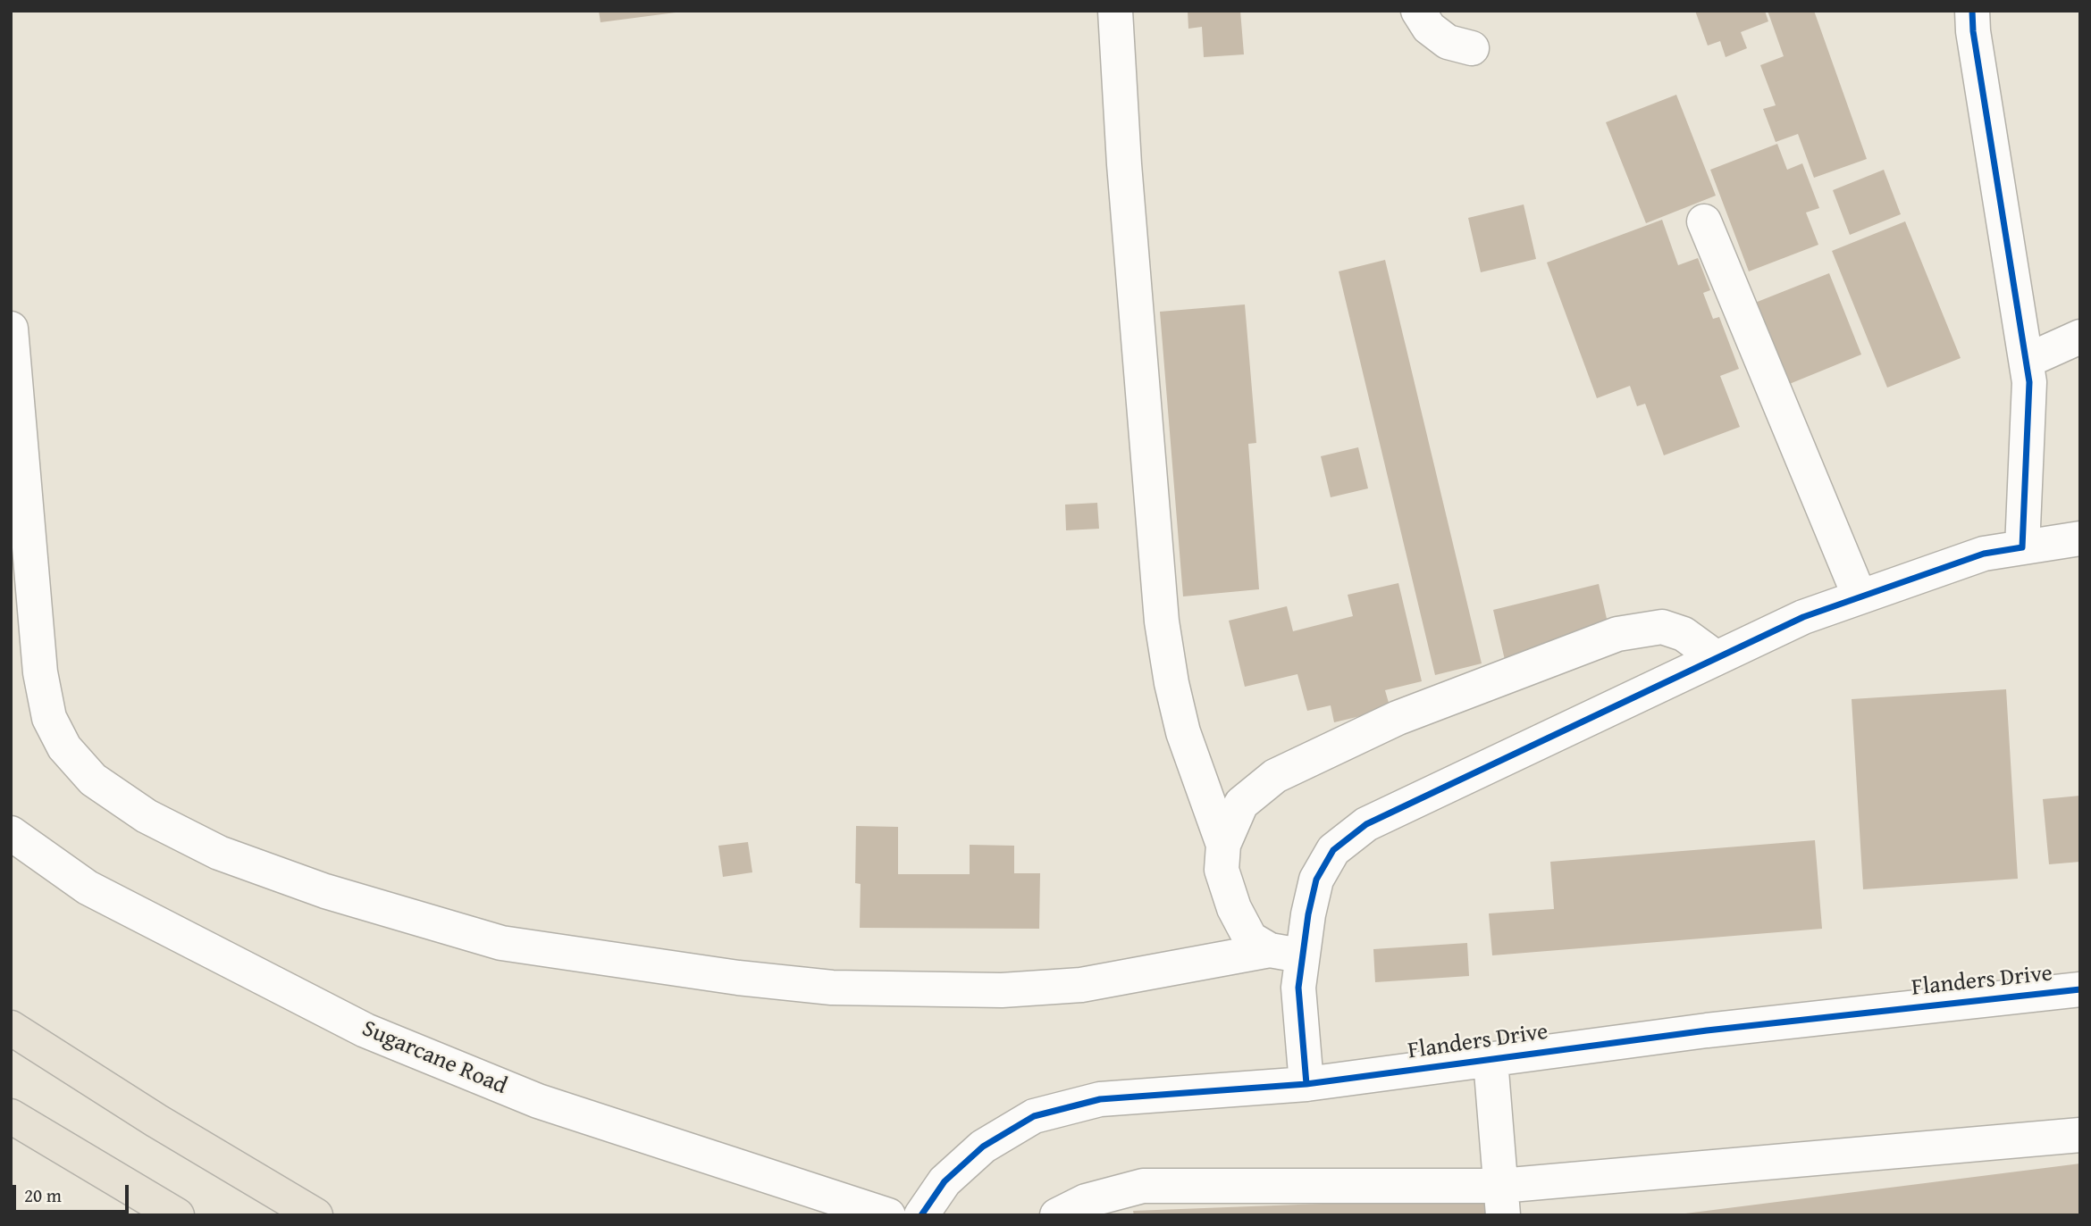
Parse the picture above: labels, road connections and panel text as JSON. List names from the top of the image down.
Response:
{
  "streets": {
    "street": ["Flanders Drive", "Sugarcane Road"]
  },
  "scale_bar": "20 m"
}
